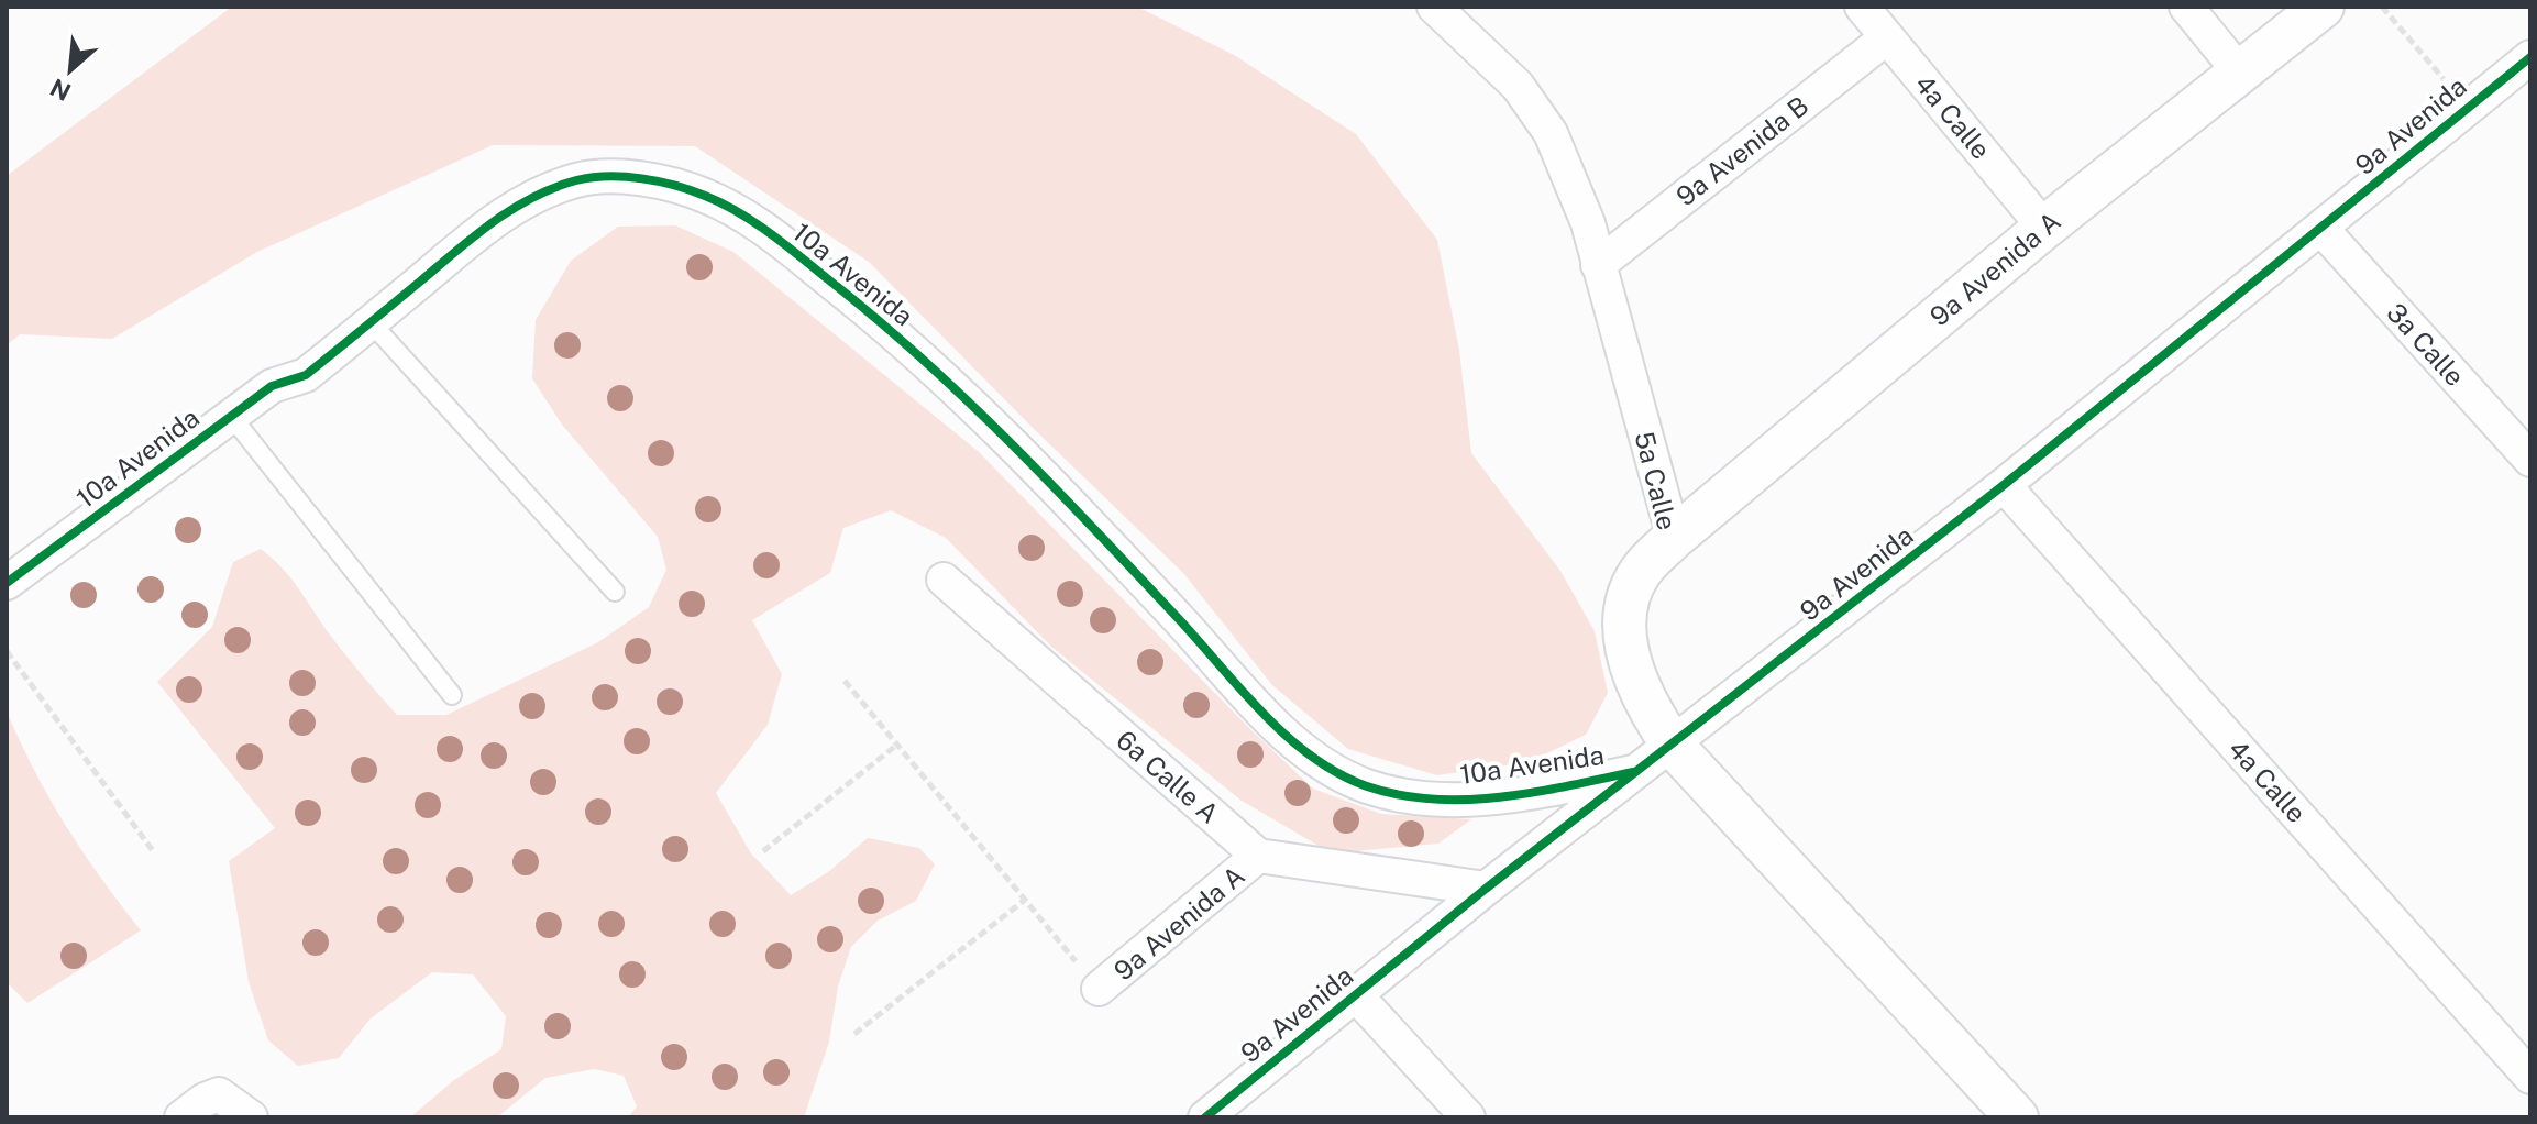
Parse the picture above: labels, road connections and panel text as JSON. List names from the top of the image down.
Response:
{
  "streets": {
    "street": [
      "4a Calle",
      "9a Avenida",
      "9a Avenida B",
      "9a Avenida A",
      "10a Avenida",
      "3a Calle",
      "5a Calle",
      "6a Calle A"
    ]
  },
  "crossings": [
    ["4a Calle", "9a Avenida"],
    ["4a Calle", "9a Avenida B"],
    ["4a Calle", "9a Avenida A"],
    ["9a Avenida", "10a Avenida"],
    ["9a Avenida", "3a Calle"],
    ["9a Avenida", "5a Calle"],
    ["9a Avenida B", "5a Calle"],
    ["9a Avenida A", "5a Calle"],
    ["9a Avenida A", "6a Calle A"]
  ],
  "north": "bottom left"
}
